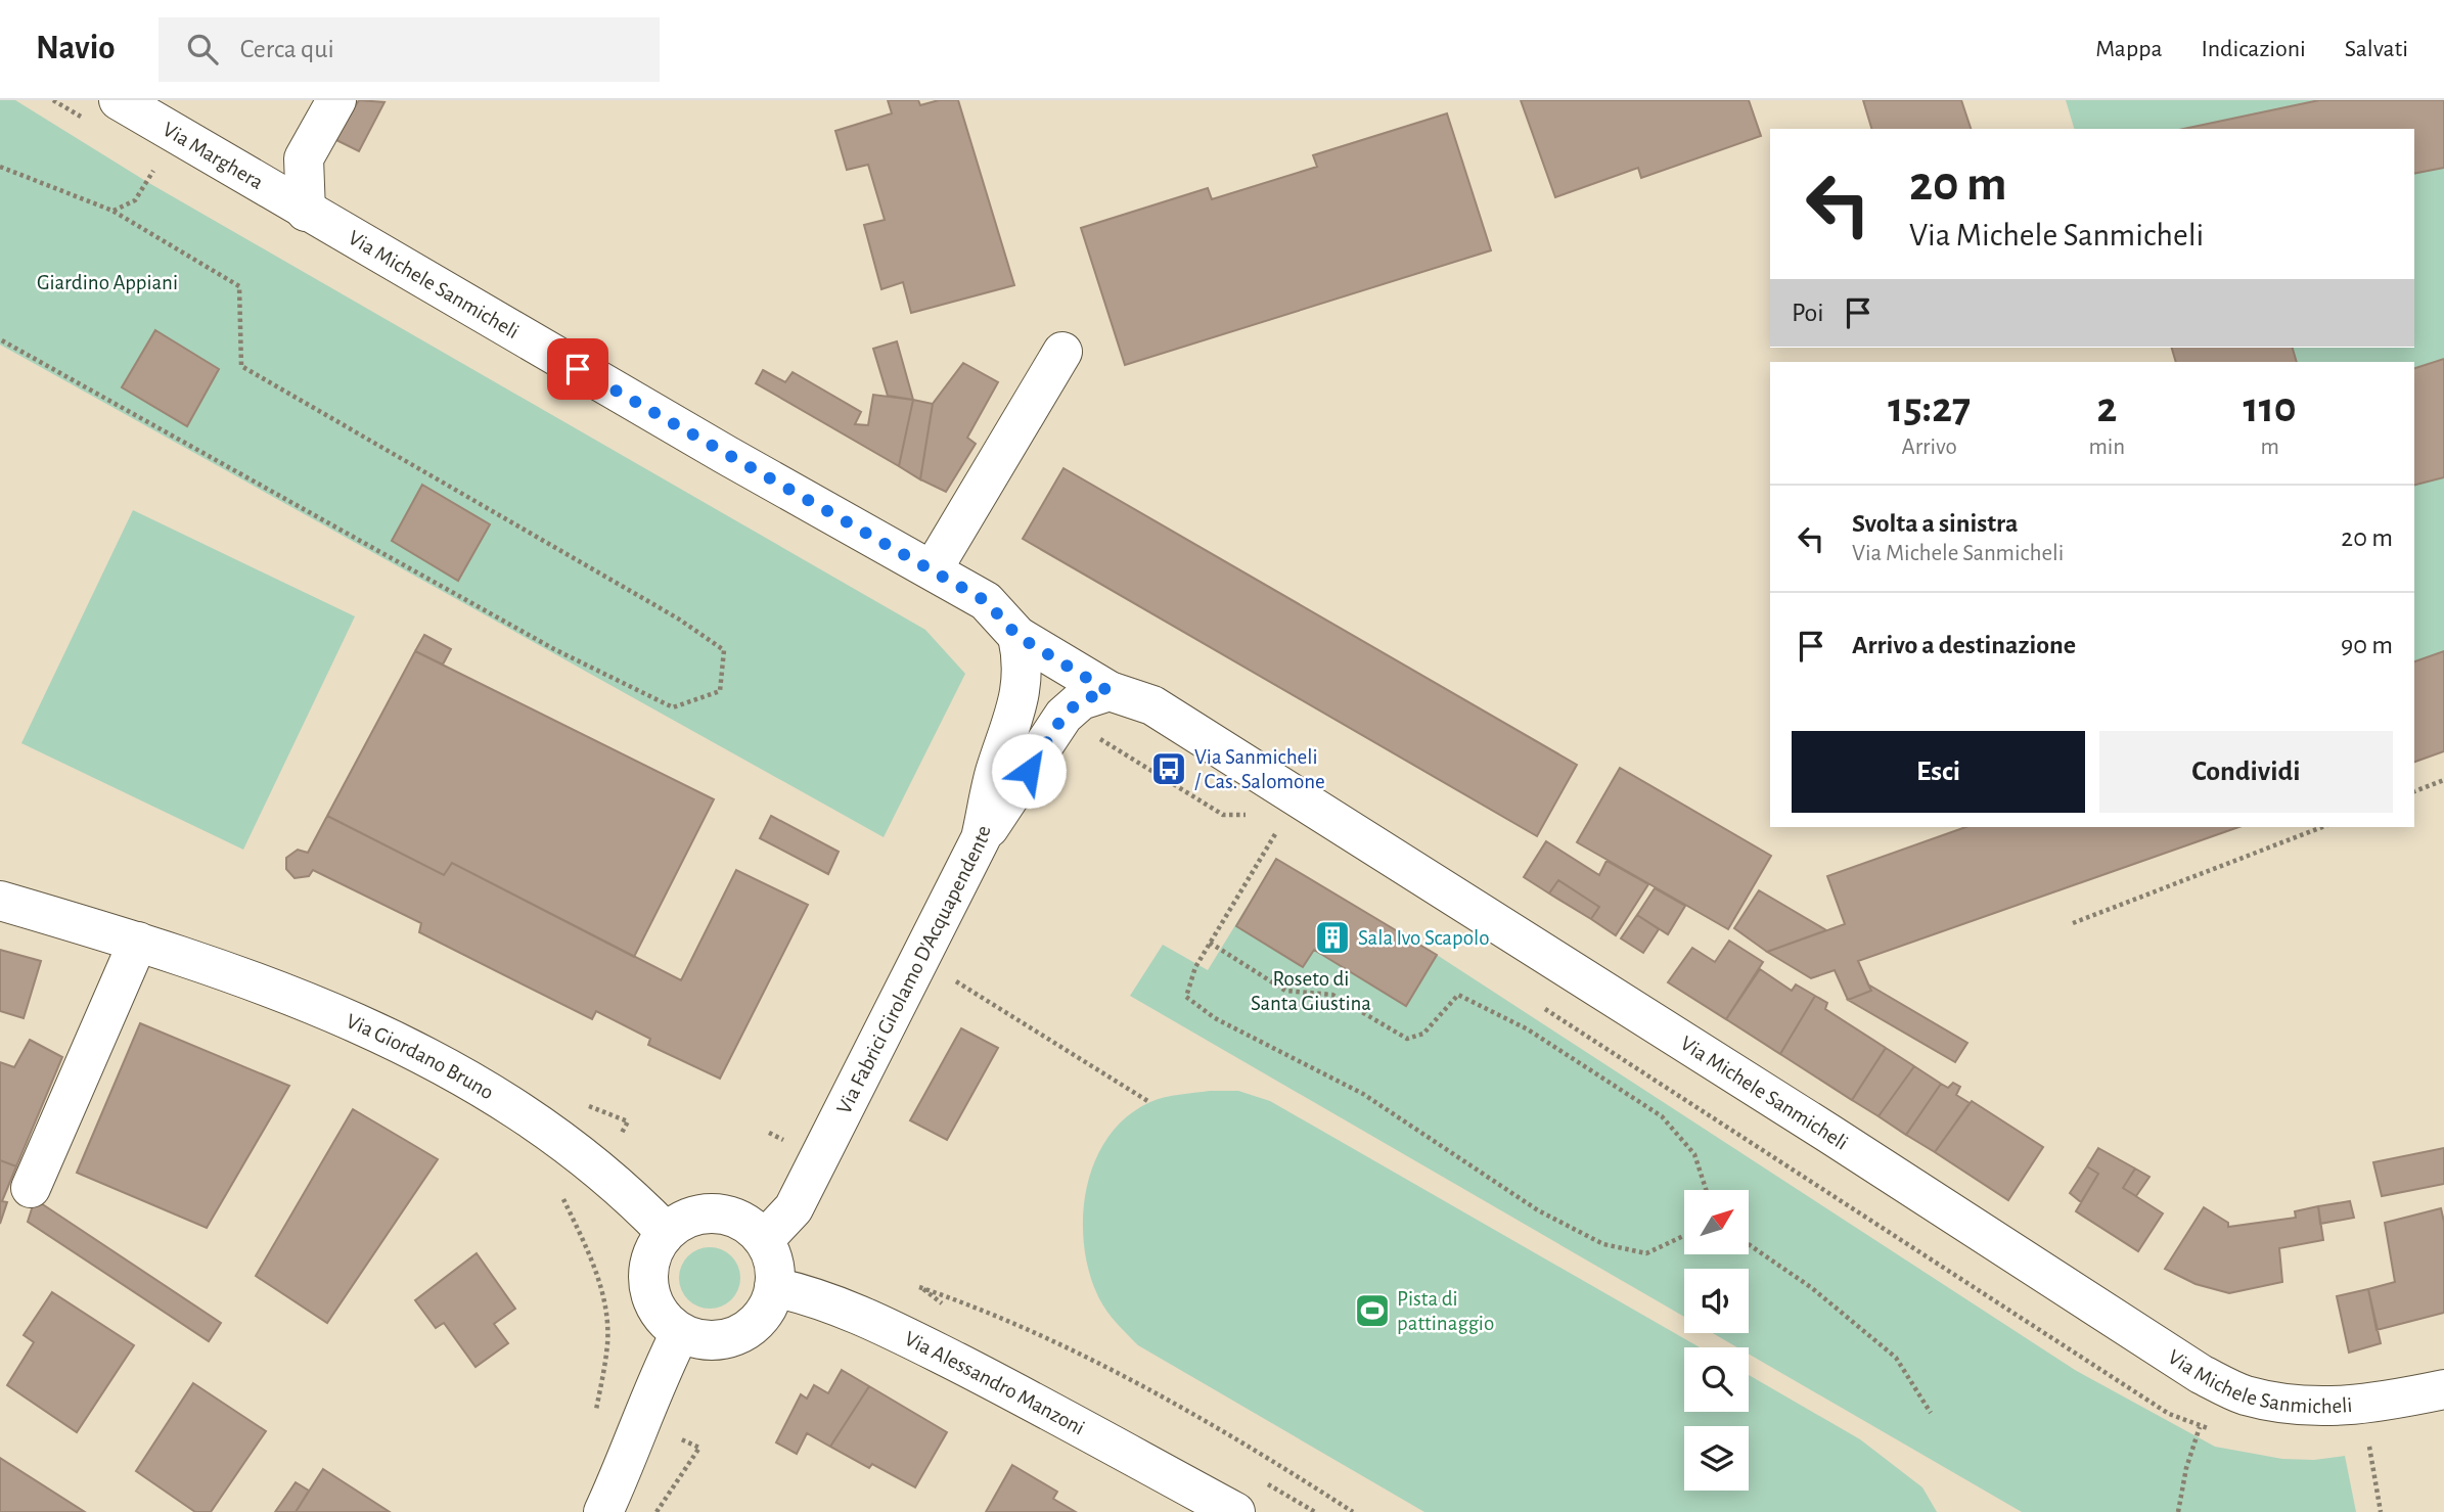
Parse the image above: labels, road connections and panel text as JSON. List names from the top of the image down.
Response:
{
  "streets": {
    "street": [
      "Via Marghera",
      "Via Michele Sanmicheli",
      "Via Fabrici Girolamo D'Acquapendente",
      "Via Giordano Bruno",
      "Via Alessandro Manzoni"
    ]
  },
  "crossings": [
    ["Via Marghera", "Via Michele Sanmicheli"],
    ["Via Michele Sanmicheli", "Via Fabrici Girolamo D'Acquapendente"],
    ["Via Fabrici Girolamo D'Acquapendente", "Via Giordano Bruno"],
    ["Via Fabrici Girolamo D'Acquapendente", "Via Alessandro Manzoni"],
    ["Via Giordano Bruno", "Via Alessandro Manzoni"]
  ],
  "parks": ["Giardino Appiani", "Roseto di Santa Giustina"],
  "places": {
    "bus stop": ["Via Sanmicheli / Cas. Salomone"],
    "building": ["Sala Ivo Scapolo"],
    "sports": ["Pista di pattinaggio"]
  },
  "north": "top right",
  "page": {
    "header": "Navio",
    "search": "Cerca qui",
    "nav": ["Mappa", "Indicazioni", "Salvati"],
    "turn": ["20 m", "Via Michele Sanmicheli"],
    "then": "Poi",
    "eta": [
      "15:27",
      "Arrivo",
      "2",
      "min",
      "110",
      "m"
    ],
    "list": [
      {
        "name": "Svolta a sinistra",
        "note": "Via Michele Sanmicheli",
        "value": "20 m"
      },
      {
        "name": "Arrivo a destinazione",
        "value": "90 m"
      }
    ],
    "buttons": ["Esci", "Condividi"]
  }
}
